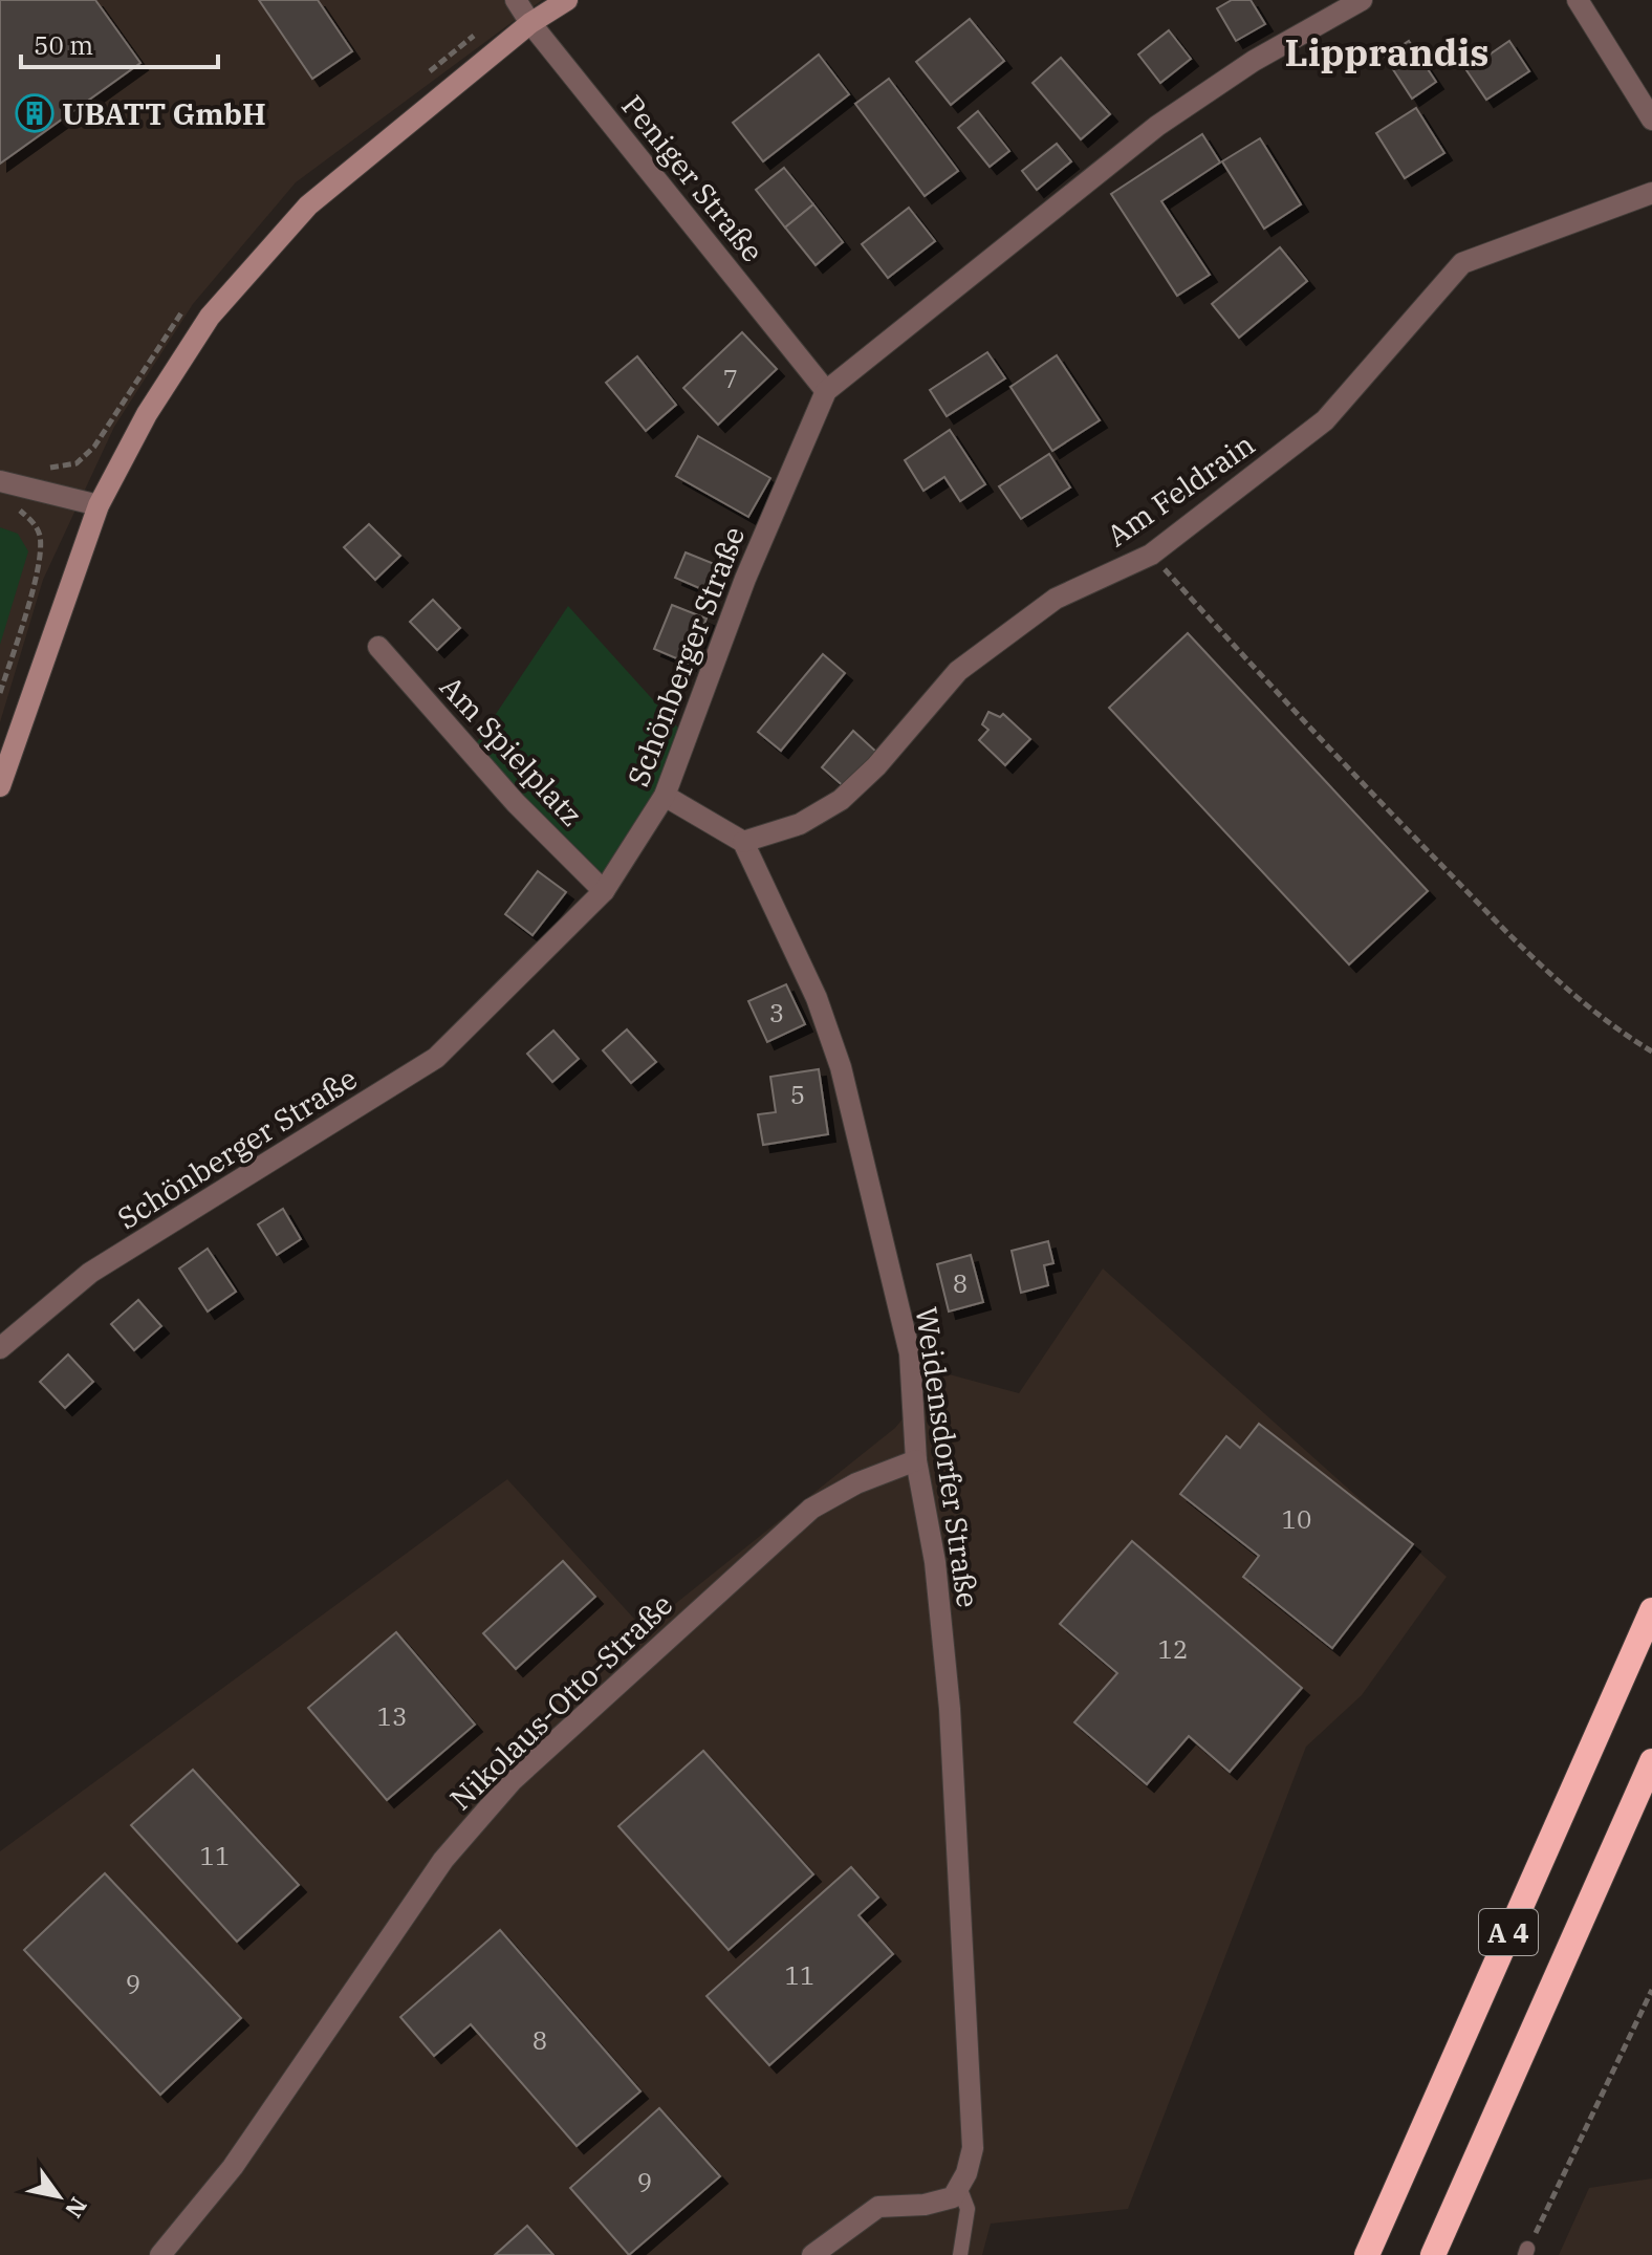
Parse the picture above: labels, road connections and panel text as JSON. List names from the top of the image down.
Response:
{
  "streets": {
    "highway": ["A 4"],
    "street": [
      "Peniger Straße",
      "Am Feldrain",
      "Schönberger Straße",
      "Am Spielplatz",
      "Weidensdorfer Straße",
      "Nikolaus-Otto-Straße"
    ]
  },
  "crossings": [
    ["Peniger Straße", "Schönberger Straße"],
    ["Am Feldrain", "Weidensdorfer Straße"],
    ["Schönberger Straße", "Am Spielplatz"],
    ["Weidensdorfer Straße", "Nikolaus-Otto-Straße"]
  ],
  "districts": ["Lipprandis"],
  "places": {
    "building": ["UBATT GmbH"]
  },
  "house_numbers": [
    "7",
    "3",
    "5",
    "8",
    "10",
    "12",
    "13",
    "11",
    "11",
    "9",
    "8",
    "9"
  ],
  "scale_bar": "50 m",
  "north": "bottom right"
}
